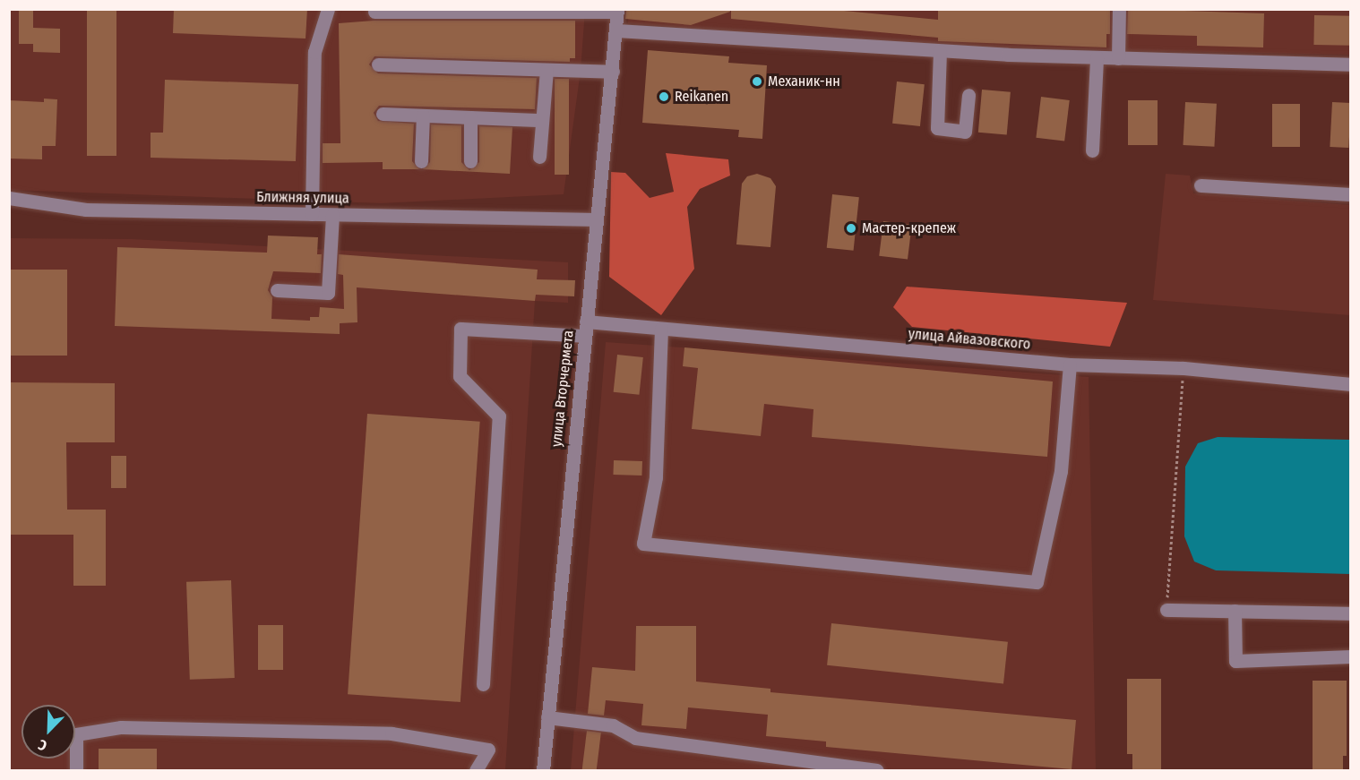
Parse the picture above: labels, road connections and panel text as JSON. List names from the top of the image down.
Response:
{
  "streets": {
    "street": ["Ближняя улица", "улица Айвазовского", "улица Вторчермета"]
  },
  "crossings": [
    ["Ближняя улица", "улица Вторчермета"],
    ["улица Айвазовского", "улица Вторчермета"]
  ],
  "places": ["Механик-нн", "Reikanen", "Мастер-крепеж"],
  "north": "bottom left"
}
